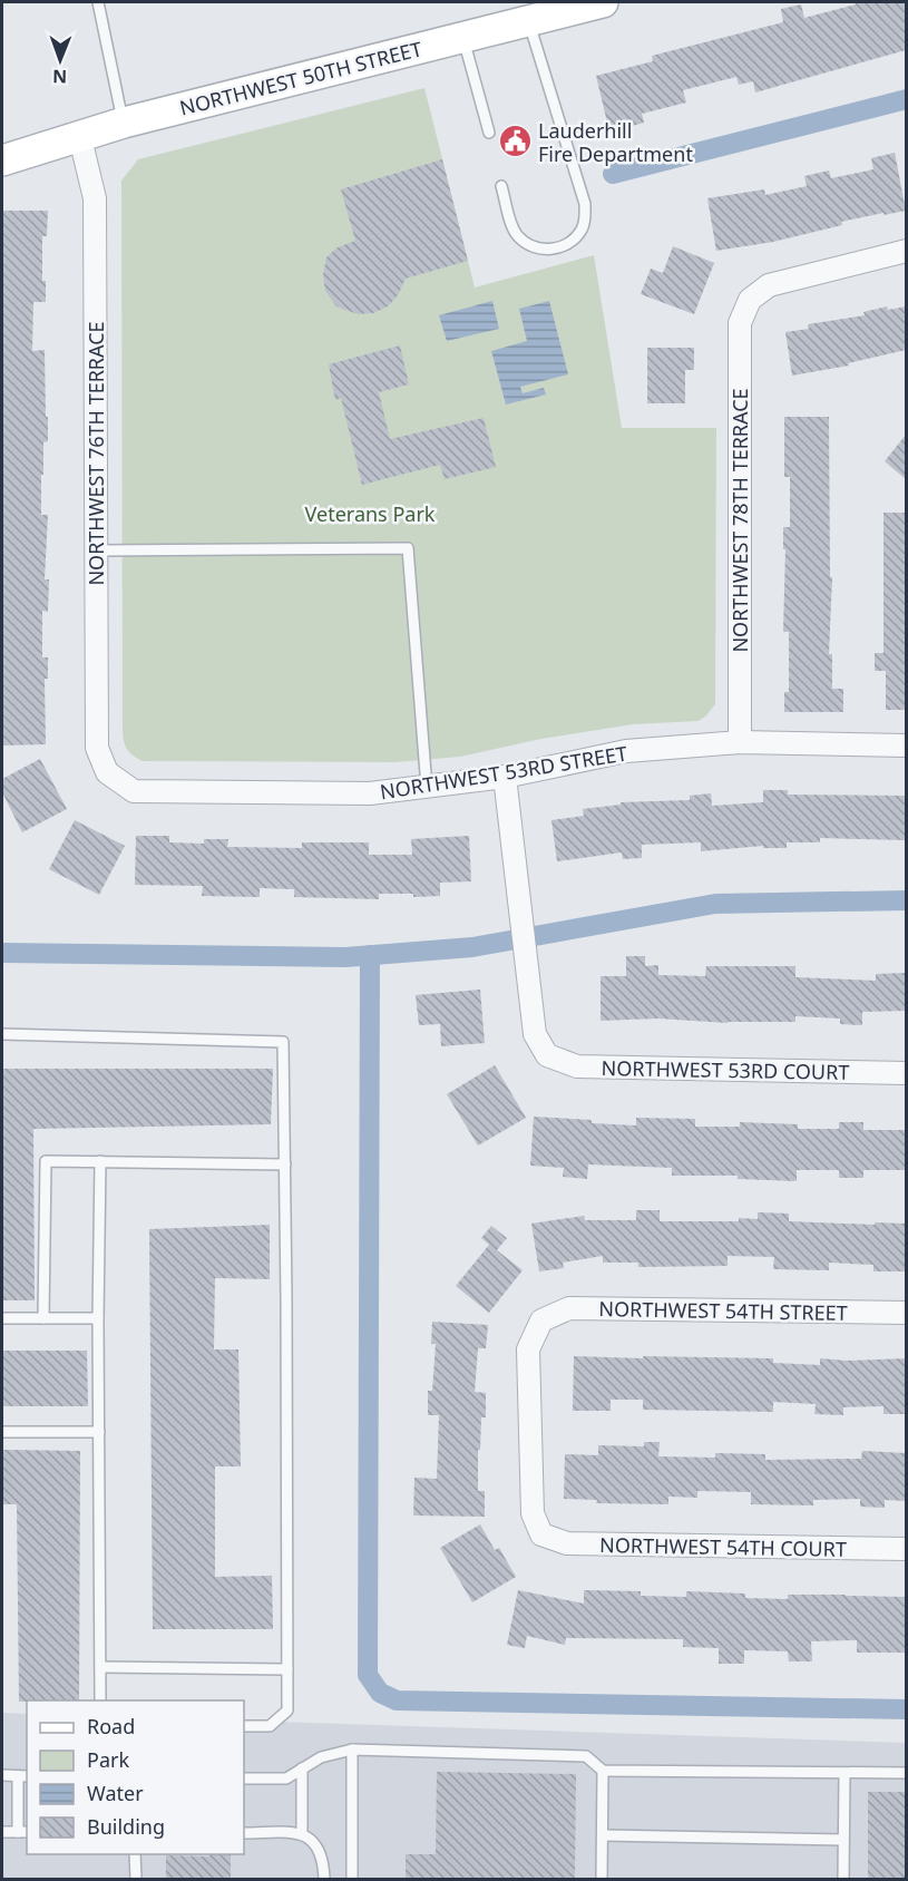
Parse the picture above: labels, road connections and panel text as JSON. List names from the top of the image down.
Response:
{
  "streets": {
    "street": [
      "NORTHWEST 50TH STREET",
      "NORTHWEST 76TH TERRACE",
      "NORTHWEST 78TH TERRACE",
      "NORTHWEST 53RD STREET",
      "NORTHWEST 53RD COURT",
      "NORTHWEST 54TH STREET",
      "NORTHWEST 54TH COURT"
    ]
  },
  "crossings": [
    ["NORTHWEST 50TH STREET", "NORTHWEST 76TH TERRACE"],
    ["NORTHWEST 76TH TERRACE", "NORTHWEST 53RD STREET"],
    ["NORTHWEST 78TH TERRACE", "NORTHWEST 53RD STREET"],
    ["NORTHWEST 53RD STREET", "NORTHWEST 53RD COURT"],
    ["NORTHWEST 54TH STREET", "NORTHWEST 54TH COURT"]
  ],
  "parks": ["Veterans Park"],
  "places": {
    "public building": ["Lauderhill Fire Department"]
  },
  "legend": [
    "Road",
    "Park",
    "Water",
    "Building"
  ],
  "north": "bottom"
}
